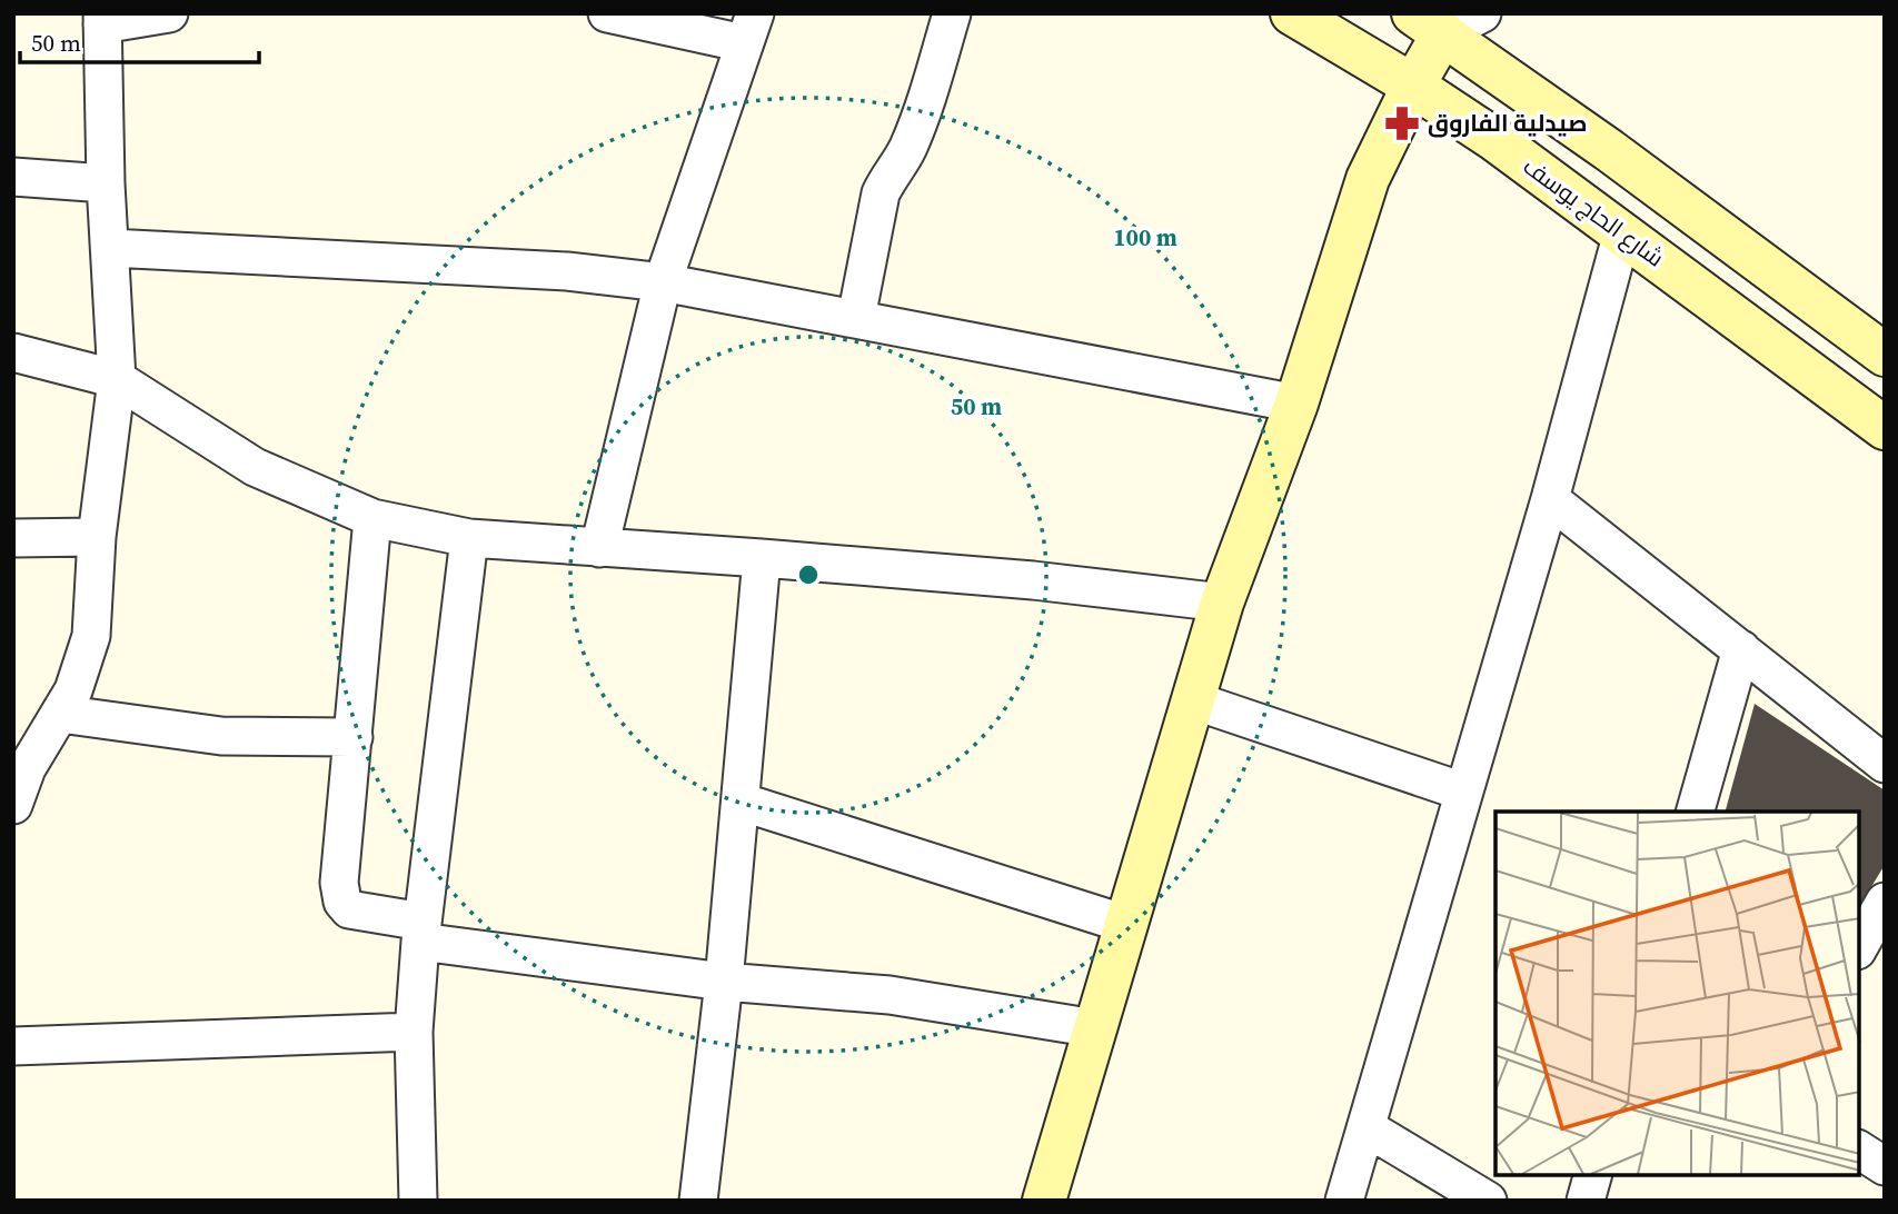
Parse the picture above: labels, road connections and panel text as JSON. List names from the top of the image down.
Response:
{
  "streets": {
    "main road": ["شارع الحاج يوسف"]
  },
  "places": {
    "pharmacy": ["صيدلية الفاروق"]
  },
  "scale_bar": "50 m",
  "rings": ["100 m", "50 m"]
}
